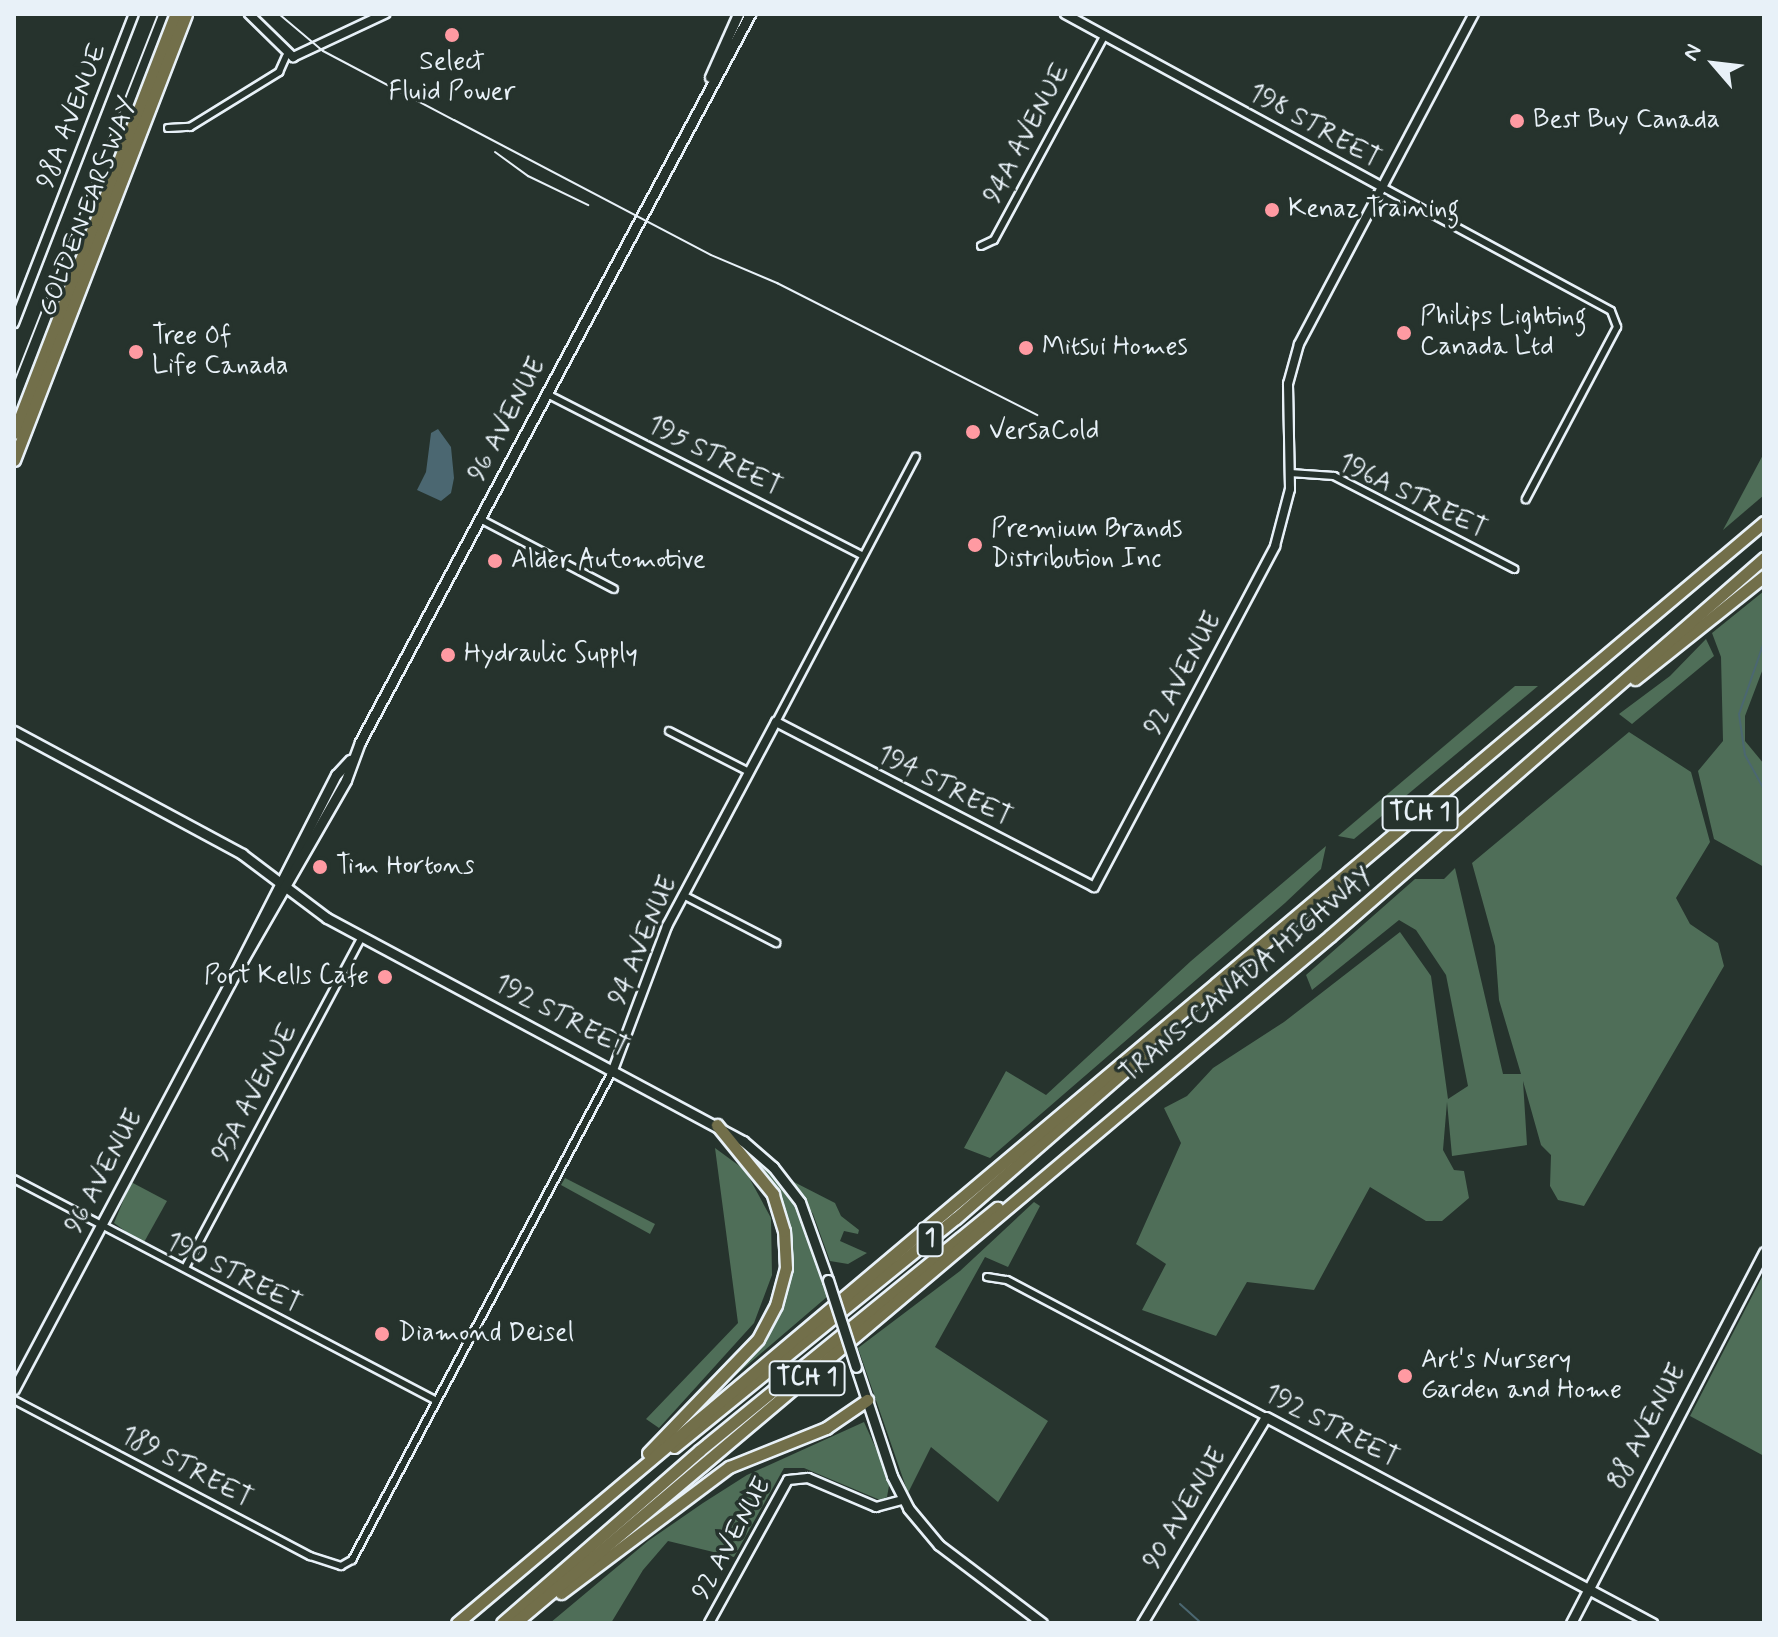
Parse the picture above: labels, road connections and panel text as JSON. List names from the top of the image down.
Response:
{
  "streets": {
    "highway": [
      "GOLDEN EARS WAY",
      "TCH 1",
      "TRANS-CANADA HIGHWAY",
      "1"
    ],
    "main road": [
      "96 AVENUE",
      "192 STREET",
      "88 AVENUE",
      "90 AVENUE"
    ],
    "street": [
      "98A AVENUE",
      "198 STREET",
      "94A AVENUE",
      "195 STREET",
      "196A STREET",
      "92 AVENUE",
      "194 STREET",
      "94 AVENUE",
      "95A AVENUE",
      "190 STREET",
      "189 STREET"
    ]
  },
  "crossings": [
    ["198 STREET", "94A AVENUE"],
    ["198 STREET", "92 AVENUE"],
    ["96 AVENUE", "195 STREET"],
    ["96 AVENUE", "192 STREET"],
    ["96 AVENUE", "190 STREET"],
    ["195 STREET", "94 AVENUE"],
    ["196A STREET", "92 AVENUE"],
    ["92 AVENUE", "194 STREET"],
    ["92 AVENUE", "192 STREET"],
    ["194 STREET", "94 AVENUE"],
    ["94 AVENUE", "192 STREET"],
    ["94 AVENUE", "190 STREET"],
    ["94 AVENUE", "189 STREET"],
    ["192 STREET", "95A AVENUE"],
    ["192 STREET", "88 AVENUE"],
    ["192 STREET", "90 AVENUE"],
    ["95A AVENUE", "190 STREET"]
  ],
  "places": [
    "Select Fluid Power",
    "Best Buy Canada",
    "Kenaz Training",
    "Philips Lighting Canada Ltd",
    "Mitsui Homes",
    "Tree Of Life Canada",
    "VersaCold",
    "Premium Brands Distribution Inc",
    "Alder Automotive",
    "Hydraulic Supply",
    "Tim Hortons",
    "Port Kells Cafe",
    "Diamond Deisel",
    "Art's Nursery Garden and Home"
  ],
  "north": "top left"
}
